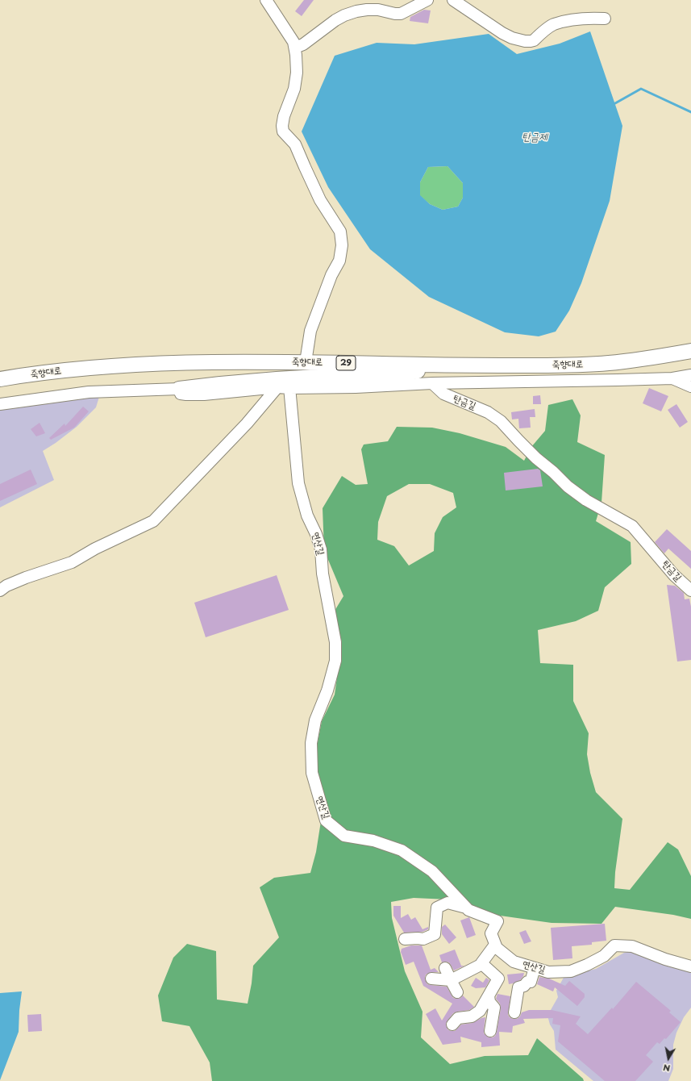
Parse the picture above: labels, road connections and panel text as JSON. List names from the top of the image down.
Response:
{
  "streets": {
    "main road": ["죽향대로", "29"],
    "street": ["탄금길", "연산길"]
  },
  "water": ["탄금제"],
  "north": "bottom"
}
